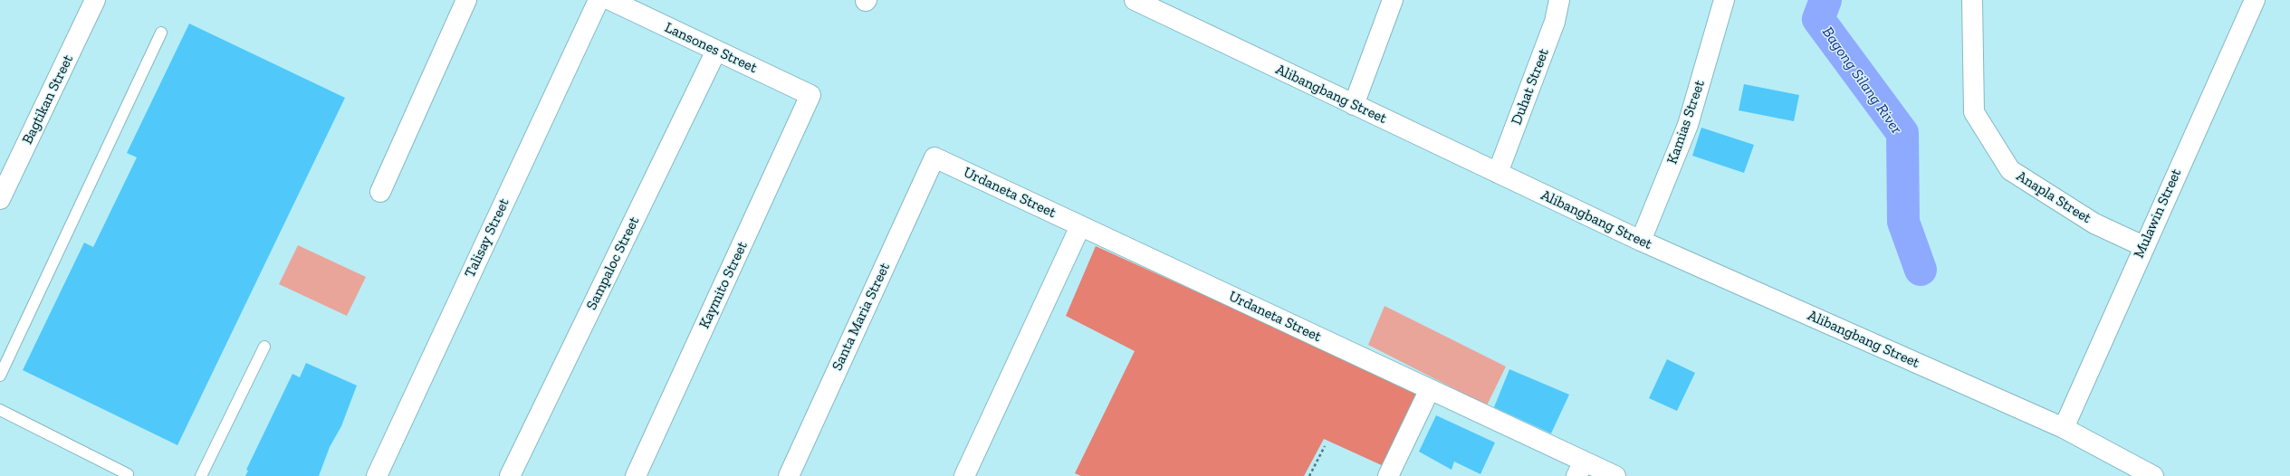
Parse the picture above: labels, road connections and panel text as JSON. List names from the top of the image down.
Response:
{
  "streets": {
    "street": [
      "Lansones Street",
      "Duhat Street",
      "Alibangbang Street",
      "Bagtikan Street",
      "Kamias Street",
      "Urdaneta Street",
      "Anapla Street",
      "Mulawin Street",
      "Talisay Street",
      "Sampaloc Street",
      "Kaymito Street",
      "Santa Maria Street"
    ]
  },
  "crossings": [
    ["Lansones Street", "Sampaloc Street"],
    ["Lansones Street", "Kaymito Street"],
    ["Duhat Street", "Alibangbang Street"],
    ["Alibangbang Street", "Kamias Street"],
    ["Alibangbang Street", "Mulawin Street"],
    ["Urdaneta Street", "Santa Maria Street"],
    ["Anapla Street", "Mulawin Street"]
  ],
  "water": ["Bagong Silang River"]
}
